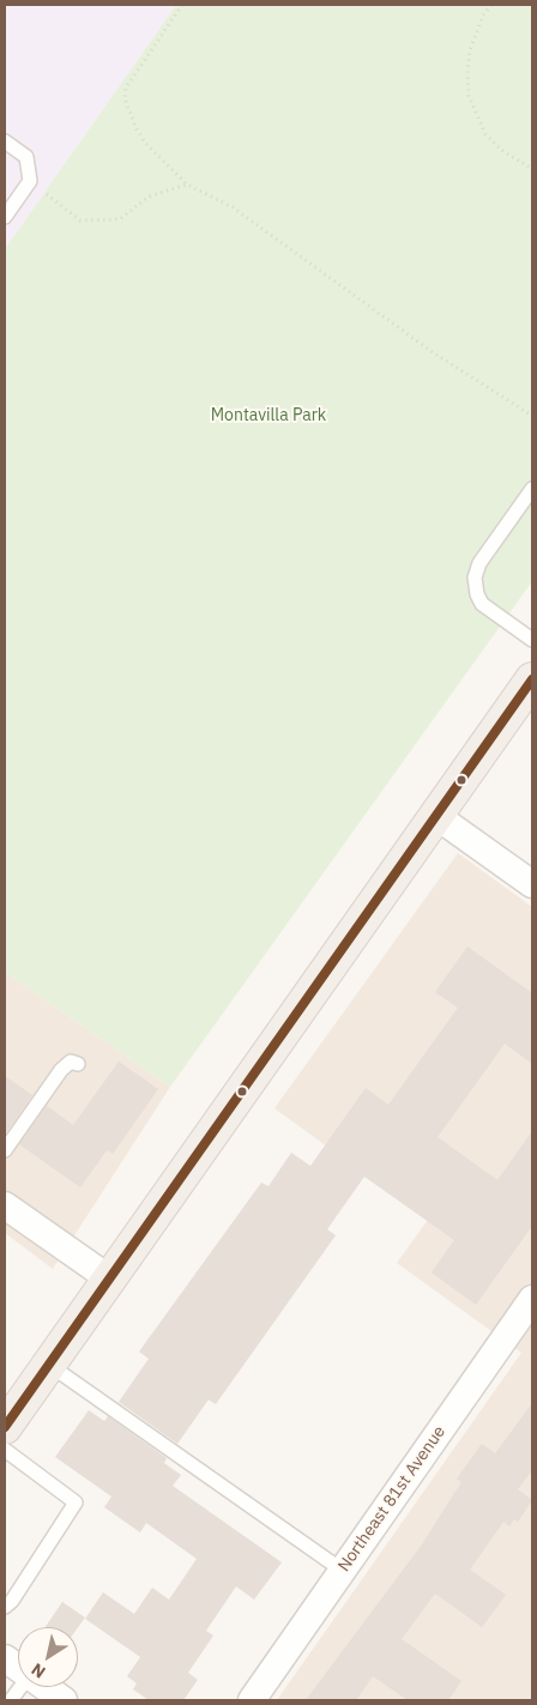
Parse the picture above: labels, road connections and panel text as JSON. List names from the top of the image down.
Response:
{
  "streets": {
    "street": ["Northeast 81st Avenue"]
  },
  "parks": ["Montavilla Park"],
  "north": "bottom left"
}
